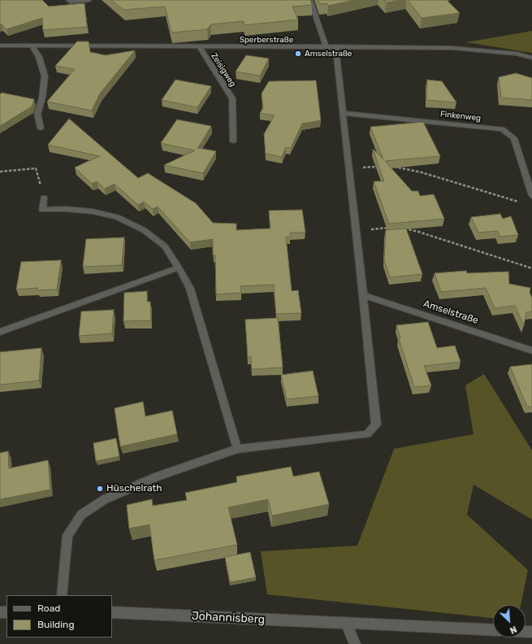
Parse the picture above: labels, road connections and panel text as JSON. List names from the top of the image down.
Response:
{
  "streets": {
    "street": [
      "Sperberstraße",
      "Zeisigweg",
      "Finkenweg",
      "Amselstraße",
      "Johannisberg"
    ]
  },
  "crossings": [
    ["Sperberstraße", "Zeisigweg"]
  ],
  "places": ["Amselstraße", "Hüschelrath"],
  "legend": ["Road", "Building"],
  "north": "bottom right"
}
